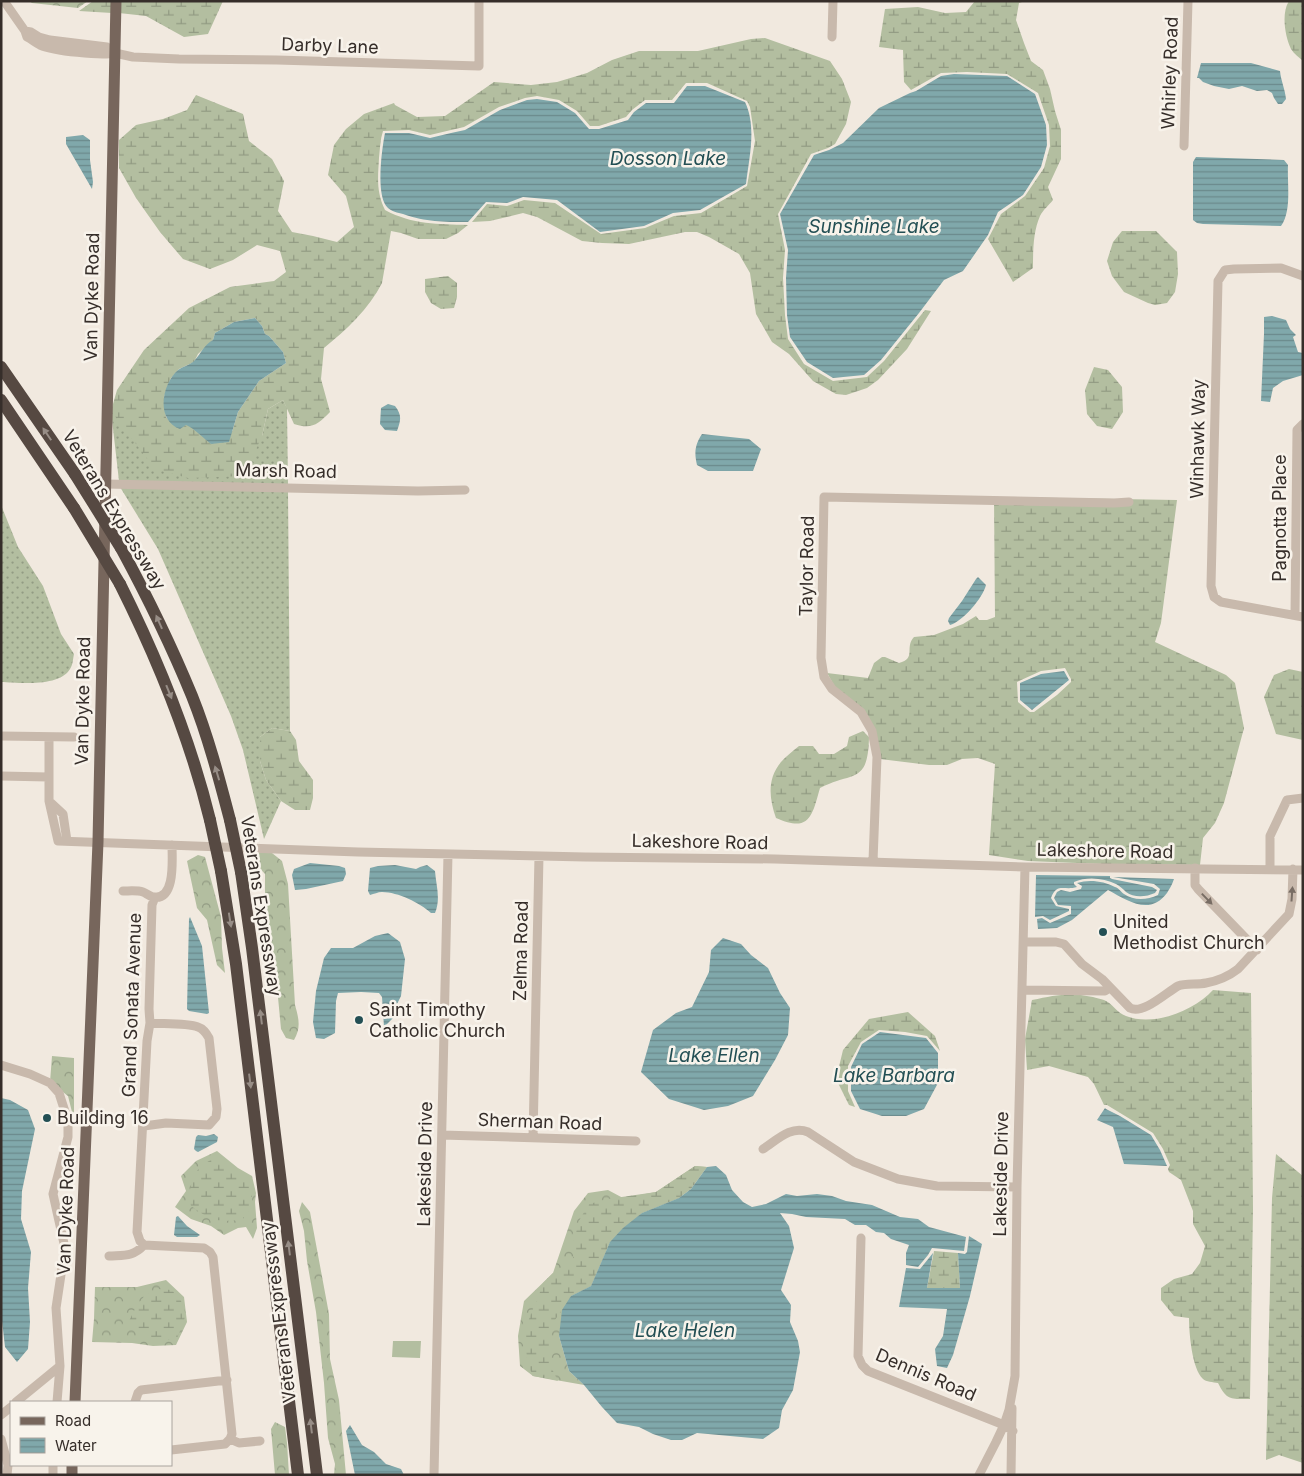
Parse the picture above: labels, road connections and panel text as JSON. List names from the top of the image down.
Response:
{
  "streets": {
    "highway": ["Veterans Expressway"],
    "main road": ["Van Dyke Road"],
    "street": [
      "Darby Lane",
      "Whirley Road",
      "Winhawk Way",
      "Marsh Road",
      "Pagnotta Place",
      "Taylor Road",
      "Lakeshore Road",
      "Zelma Road",
      "Grand Sonata Avenue",
      "Sherman Road",
      "Lakeside Drive",
      "Dennis Road"
    ]
  },
  "crossings": [
    ["Darby Lane", "Van Dyke Road"],
    ["Van Dyke Road", "Marsh Road"],
    ["Van Dyke Road", "Lakeshore Road"],
    ["Winhawk Way", "Pagnotta Place"],
    ["Taylor Road", "Lakeshore Road"],
    ["Lakeshore Road", "Zelma Road"],
    ["Lakeshore Road", "Grand Sonata Avenue"],
    ["Lakeshore Road", "Lakeside Drive"],
    ["Zelma Road", "Sherman Road"],
    ["Sherman Road", "Lakeside Drive"],
    ["Lakeside Drive", "Dennis Road"]
  ],
  "water": [
    "Dosson Lake",
    "Sunshine Lake",
    "Lake Ellen",
    "Lake Barbara",
    "Lake Helen"
  ],
  "places": ["United Methodist Church", "Saint Timothy Catholic Church", "Building 16"],
  "legend": ["Road", "Water"]
}
